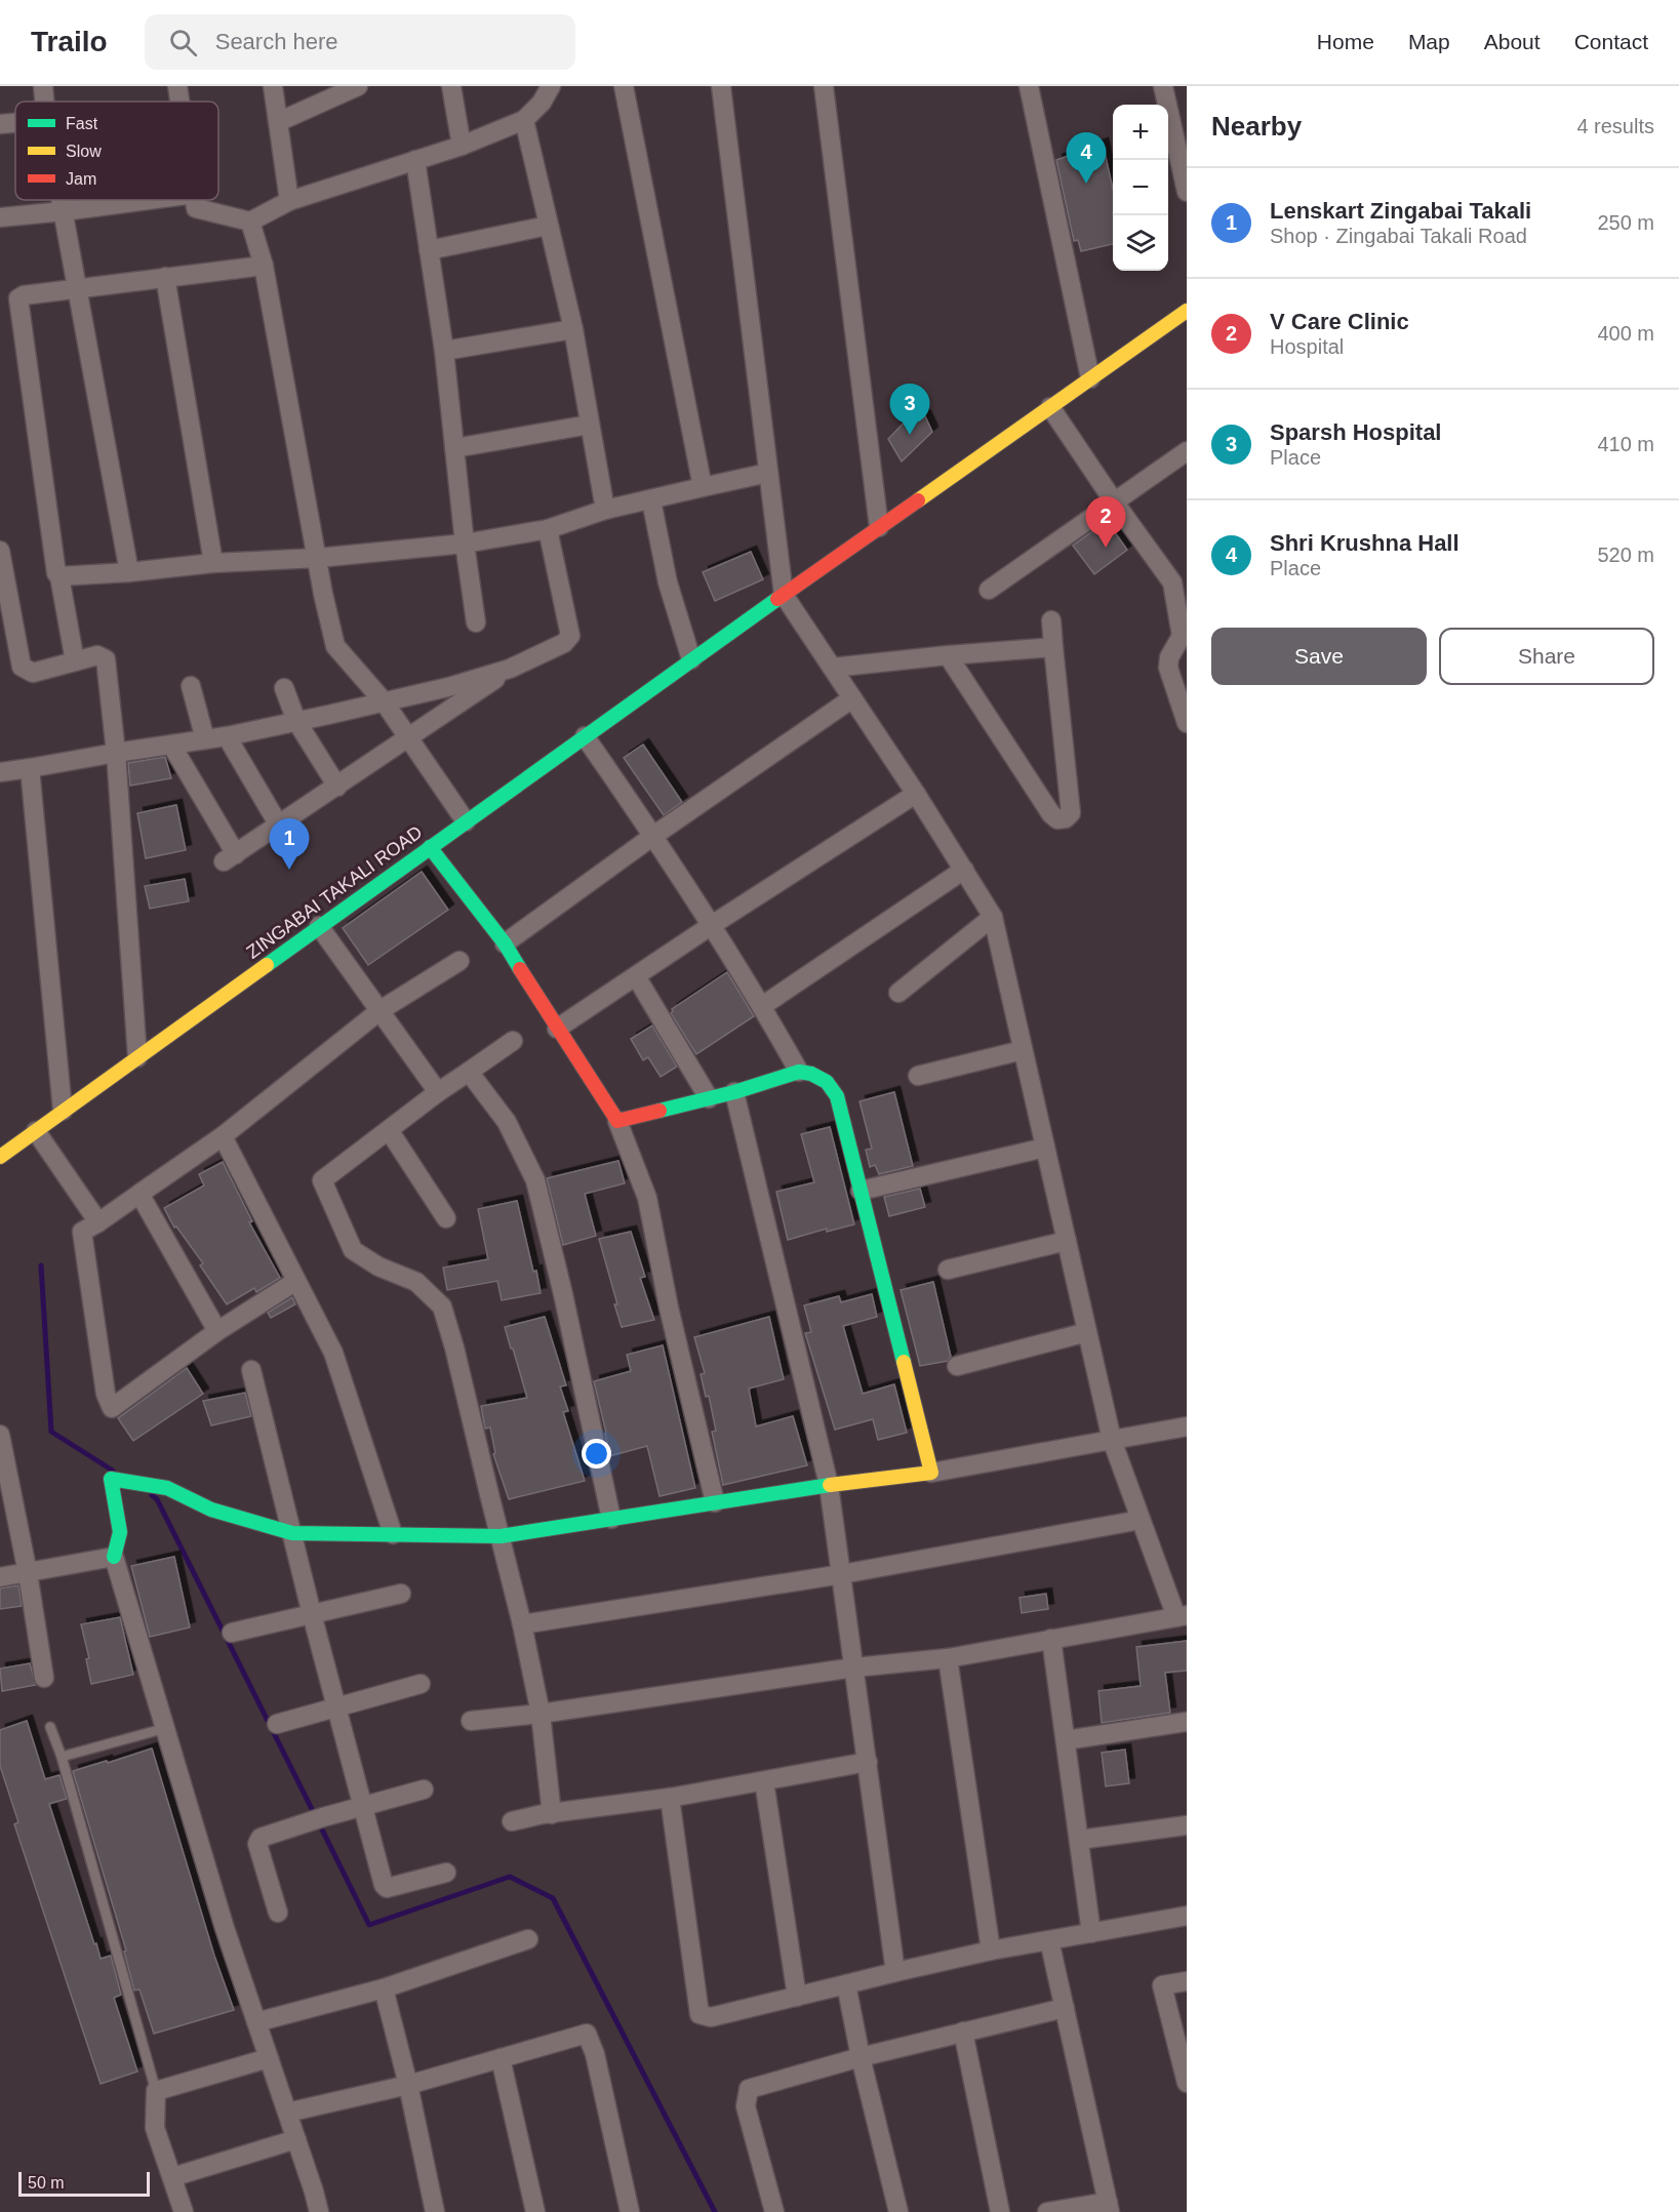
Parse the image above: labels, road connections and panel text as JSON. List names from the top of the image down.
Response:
{
  "streets": {
    "street": ["ZINGABAI TAKALI ROAD"]
  },
  "legend": ["Fast", "Slow", "Jam"],
  "scale_bar": "50 m",
  "page": {
    "header": "Trailo",
    "search": "Search here",
    "nav": [
      "Home",
      "Map",
      "About",
      "Contact"
    ],
    "heading": ["Nearby", "4 results"],
    "map_buttons": ["+", "−"],
    "pins": [
      "4",
      "3",
      "2",
      "1"
    ],
    "list": [
      {
        "mark": "1",
        "name": "Lenskart Zingabai Takali",
        "note": "Shop · Zingabai Takali Road",
        "value": "250 m"
      },
      {
        "mark": "2",
        "name": "V Care Clinic",
        "note": "Hospital",
        "value": "400 m"
      },
      {
        "mark": "3",
        "name": "Sparsh Hospital",
        "note": "Place",
        "value": "410 m"
      },
      {
        "mark": "4",
        "name": "Shri Krushna Hall",
        "note": "Place",
        "value": "520 m"
      }
    ],
    "buttons": ["Save", "Share"],
    "scale": "50 m"
  }
}
